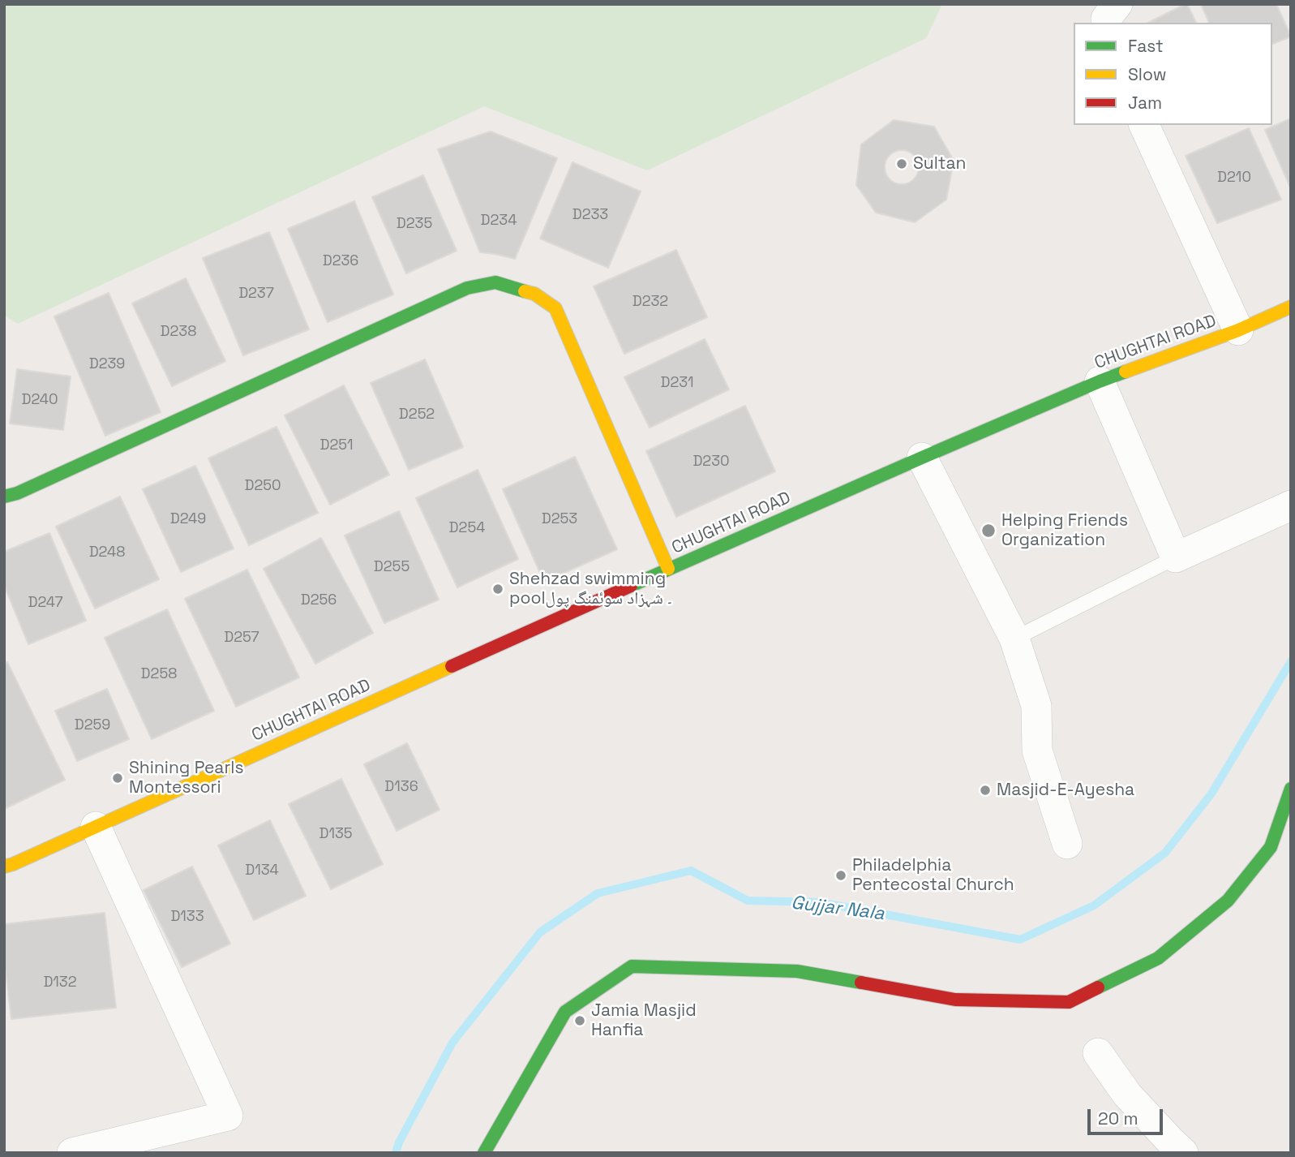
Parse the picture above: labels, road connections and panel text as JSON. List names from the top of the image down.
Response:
{
  "streets": {
    "street": ["CHUGHTAI ROAD"]
  },
  "water": ["Gujjar Nala"],
  "places": [
    "Sultan",
    "Helping Friends Organization",
    "Shehzad swimming pool۔ شہزاد سوئمنگ پول",
    "Shining Pearls Montessori",
    "Masjid-E-Ayesha",
    "Philadelphia Pentecostal Church",
    "Jamia Masjid Hanfia"
  ],
  "house_numbers": [
    "D210",
    "D233",
    "D234",
    "D235",
    "D236",
    "D237",
    "D232",
    "D238",
    "D239",
    "D231",
    "D240",
    "D252",
    "D251",
    "D230",
    "D250",
    "D249",
    "D253",
    "D254",
    "D248",
    "D255",
    "D256",
    "D247",
    "D257",
    "D258",
    "D259",
    "D136",
    "D135",
    "D134",
    "D133",
    "D132"
  ],
  "legend": ["Fast", "Slow", "Jam"],
  "scale_bar": "20 m"
}
